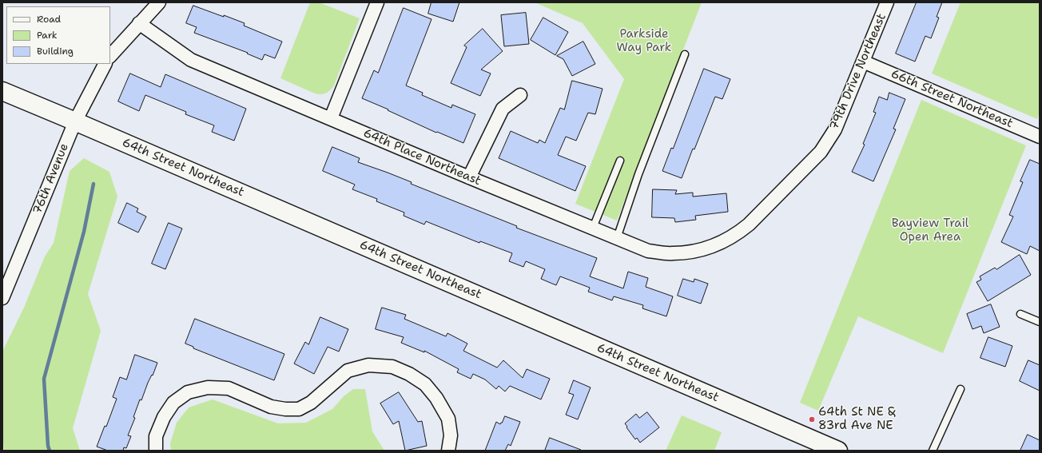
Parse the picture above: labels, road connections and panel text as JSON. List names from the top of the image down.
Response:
{
  "streets": {
    "main road": ["64th Street Northeast"],
    "street": [
      "79th Drive Northeast",
      "66th Street Northeast",
      "64th Place Northeast",
      "76th Avenue"
    ]
  },
  "crossings": [
    ["79th Drive Northeast", "66th Street Northeast"],
    ["79th Drive Northeast", "64th Place Northeast"],
    ["64th Street Northeast", "76th Avenue"]
  ],
  "parks": ["Parkside Way Park", "Bayview Trail Open Area"],
  "places": ["64th St NE & 83rd Ave NE"],
  "legend": ["Road", "Park", "Building"]
}
